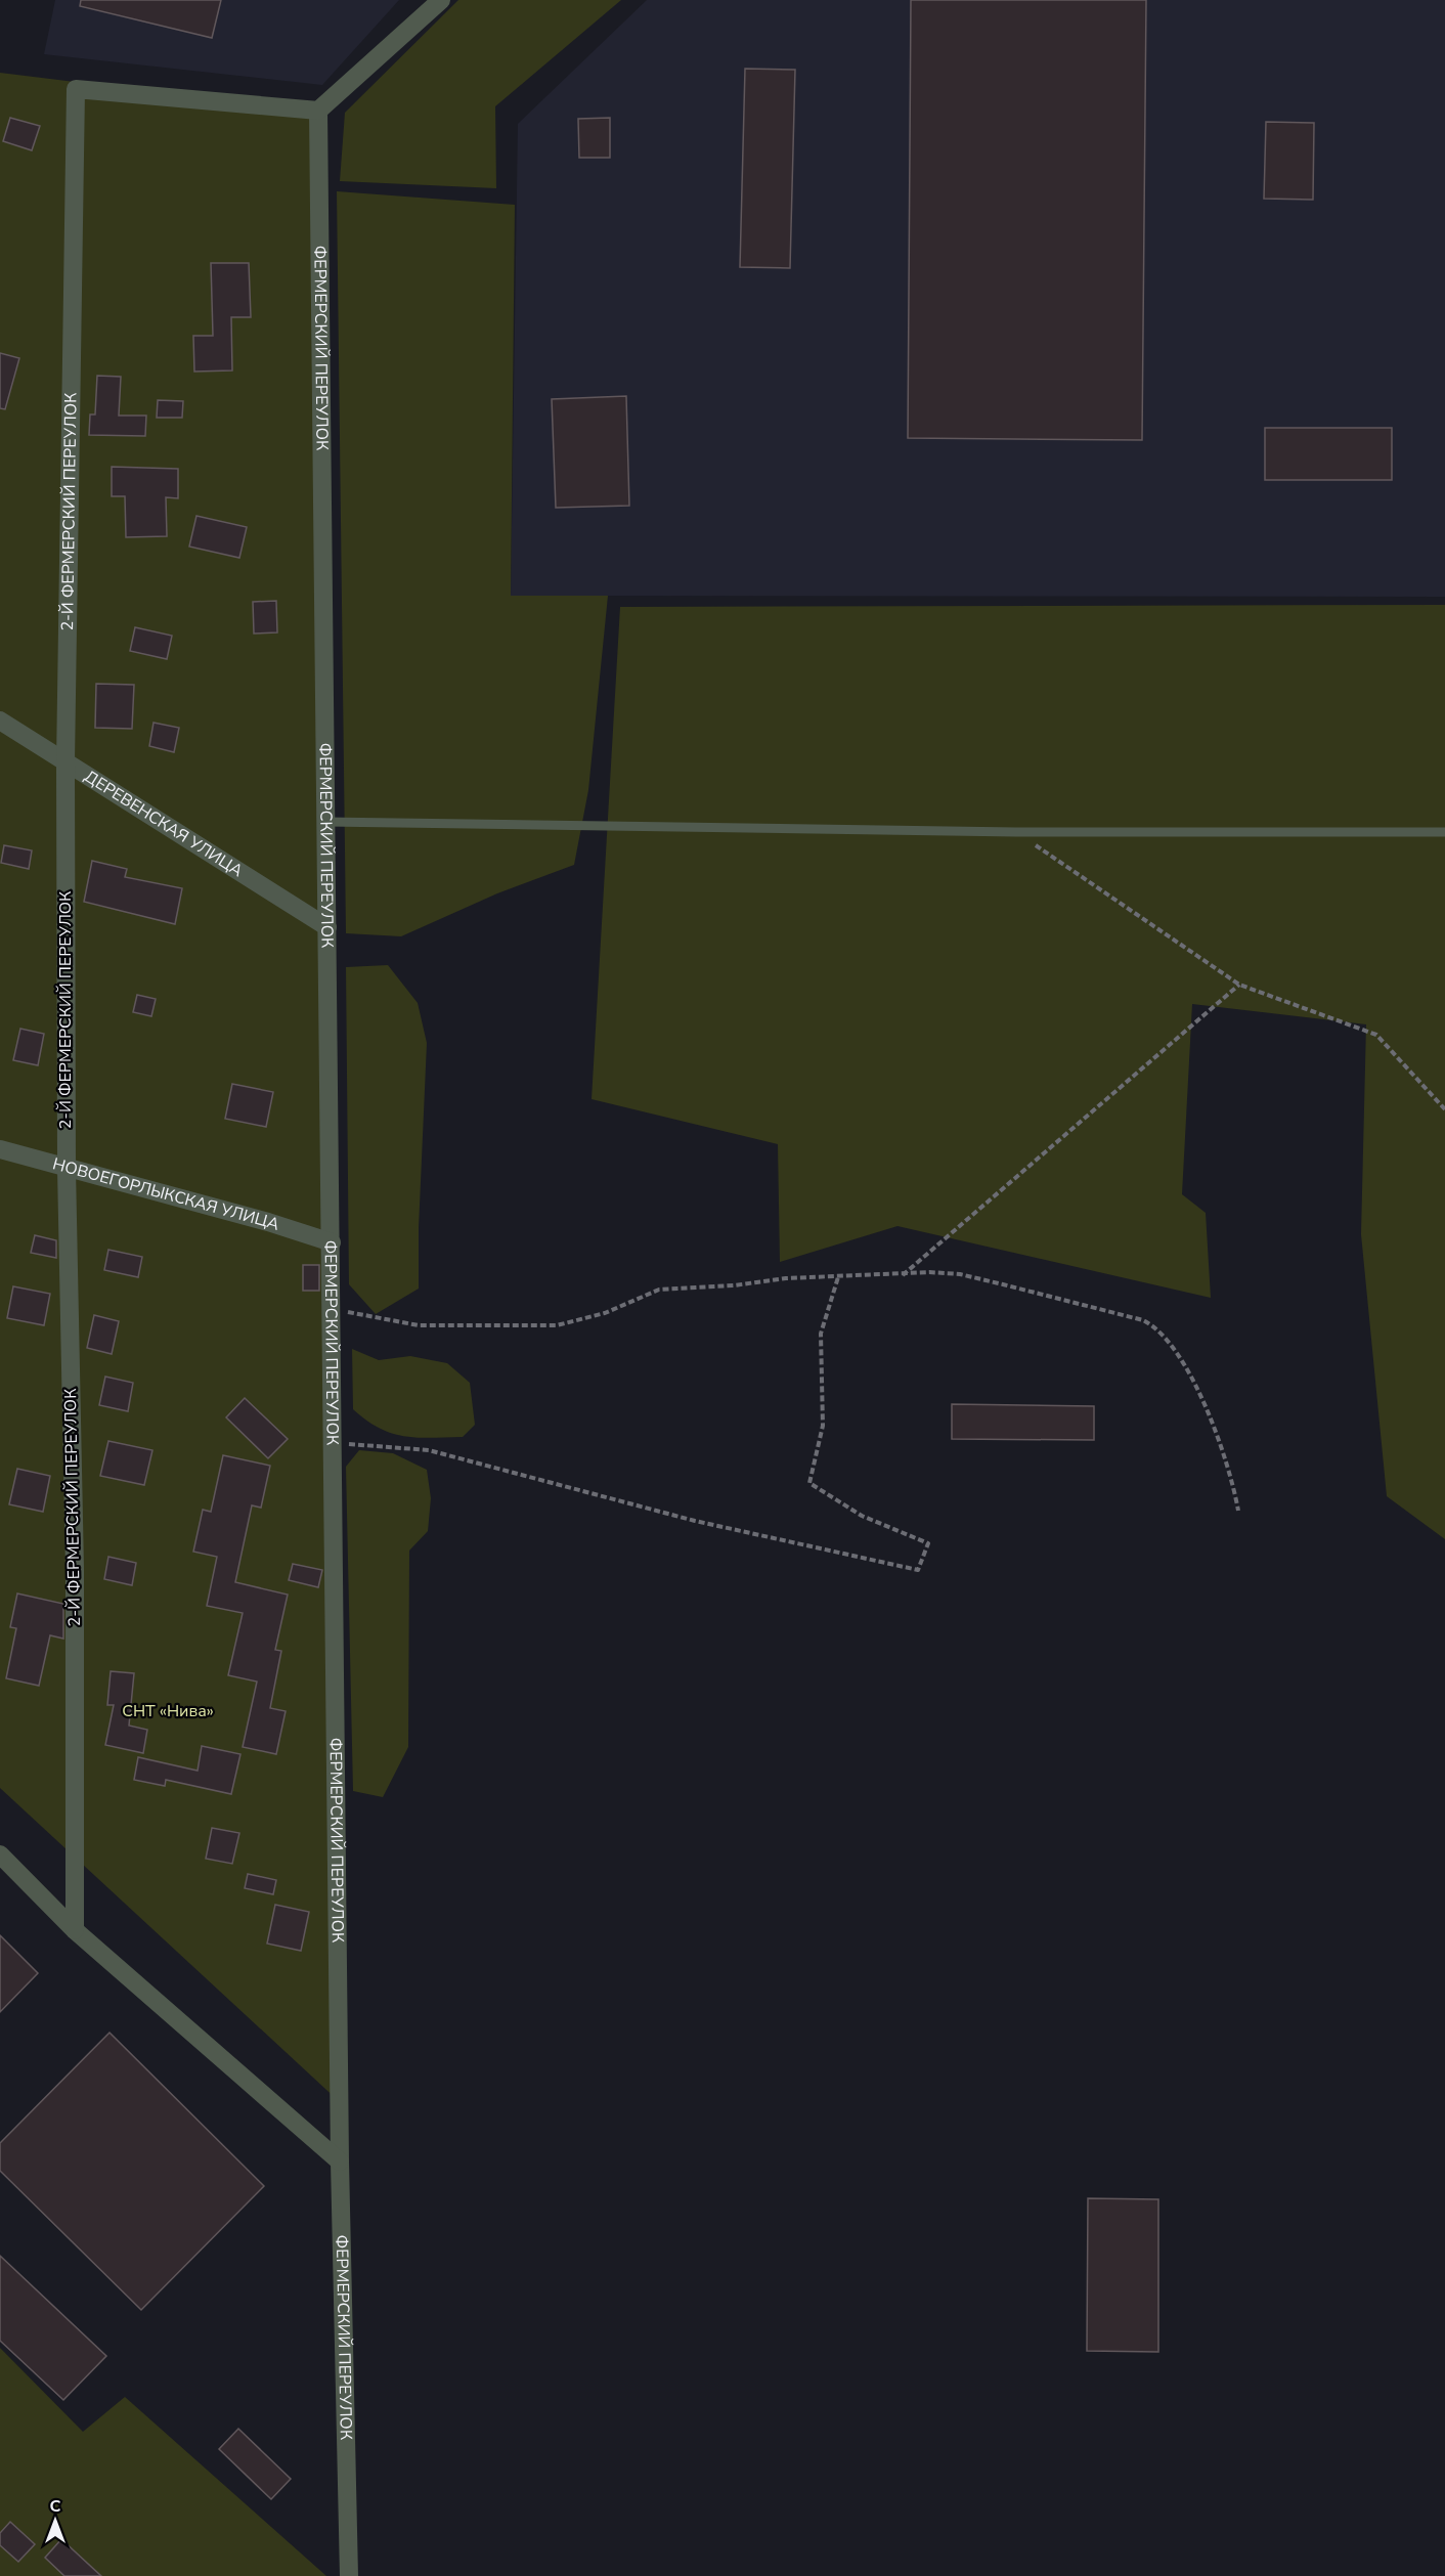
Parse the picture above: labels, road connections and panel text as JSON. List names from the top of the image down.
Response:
{
  "streets": {
    "street": [
      "ФЕРМЕРСКИЙ ПЕРЕУЛОК",
      "2-Й ФЕРМЕРСКИЙ ПЕРЕУЛОК",
      "ДЕРЕВЕНСКАЯ УЛИЦА",
      "НОВОЕГОРЛЫКСКАЯ УЛИЦА"
    ]
  },
  "crossings": [
    ["ФЕРМЕРСКИЙ ПЕРЕУЛОК", "2-Й ФЕРМЕРСКИЙ ПЕРЕУЛОК"],
    ["ФЕРМЕРСКИЙ ПЕРЕУЛОК", "ДЕРЕВЕНСКАЯ УЛИЦА"],
    ["ФЕРМЕРСКИЙ ПЕРЕУЛОК", "НОВОЕГОРЛЫКСКАЯ УЛИЦА"],
    ["2-Й ФЕРМЕРСКИЙ ПЕРЕУЛОК", "ДЕРЕВЕНСКАЯ УЛИЦА"],
    ["2-Й ФЕРМЕРСКИЙ ПЕРЕУЛОК", "НОВОЕГОРЛЫКСКАЯ УЛИЦА"]
  ],
  "parks": ["СНТ «Нива»"],
  "north": "top"
}
